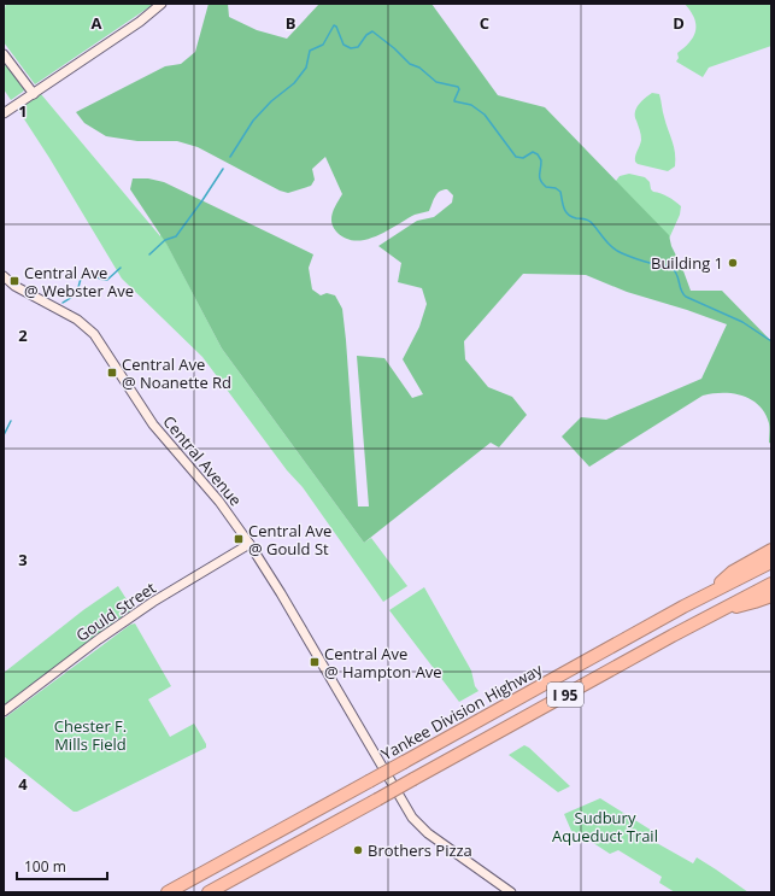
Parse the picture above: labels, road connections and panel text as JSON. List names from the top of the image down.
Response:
{
  "streets": {
    "highway": ["I 95", "Yankee Division Highway"],
    "main road": ["Central Avenue", "Gould Street"]
  },
  "crossings": [
    ["Central Avenue", "Gould Street"]
  ],
  "parks": ["Chester F. Mills Field", "Sudbury Aqueduct Trail"],
  "places": {
    "other": ["Building 1", "Brothers Pizza"],
    "transit": [
      "Central Ave @ Webster Ave",
      "Central Ave @ Noanette Rd",
      "Central Ave @ Gould St",
      "Central Ave @ Hampton Ave"
    ]
  },
  "scale_bar": "100 m",
  "grid": {
    "columns": [
      "A",
      "B",
      "C",
      "D"
    ],
    "rows": [
      "1",
      "2",
      "3",
      "4"
    ]
  }
}
